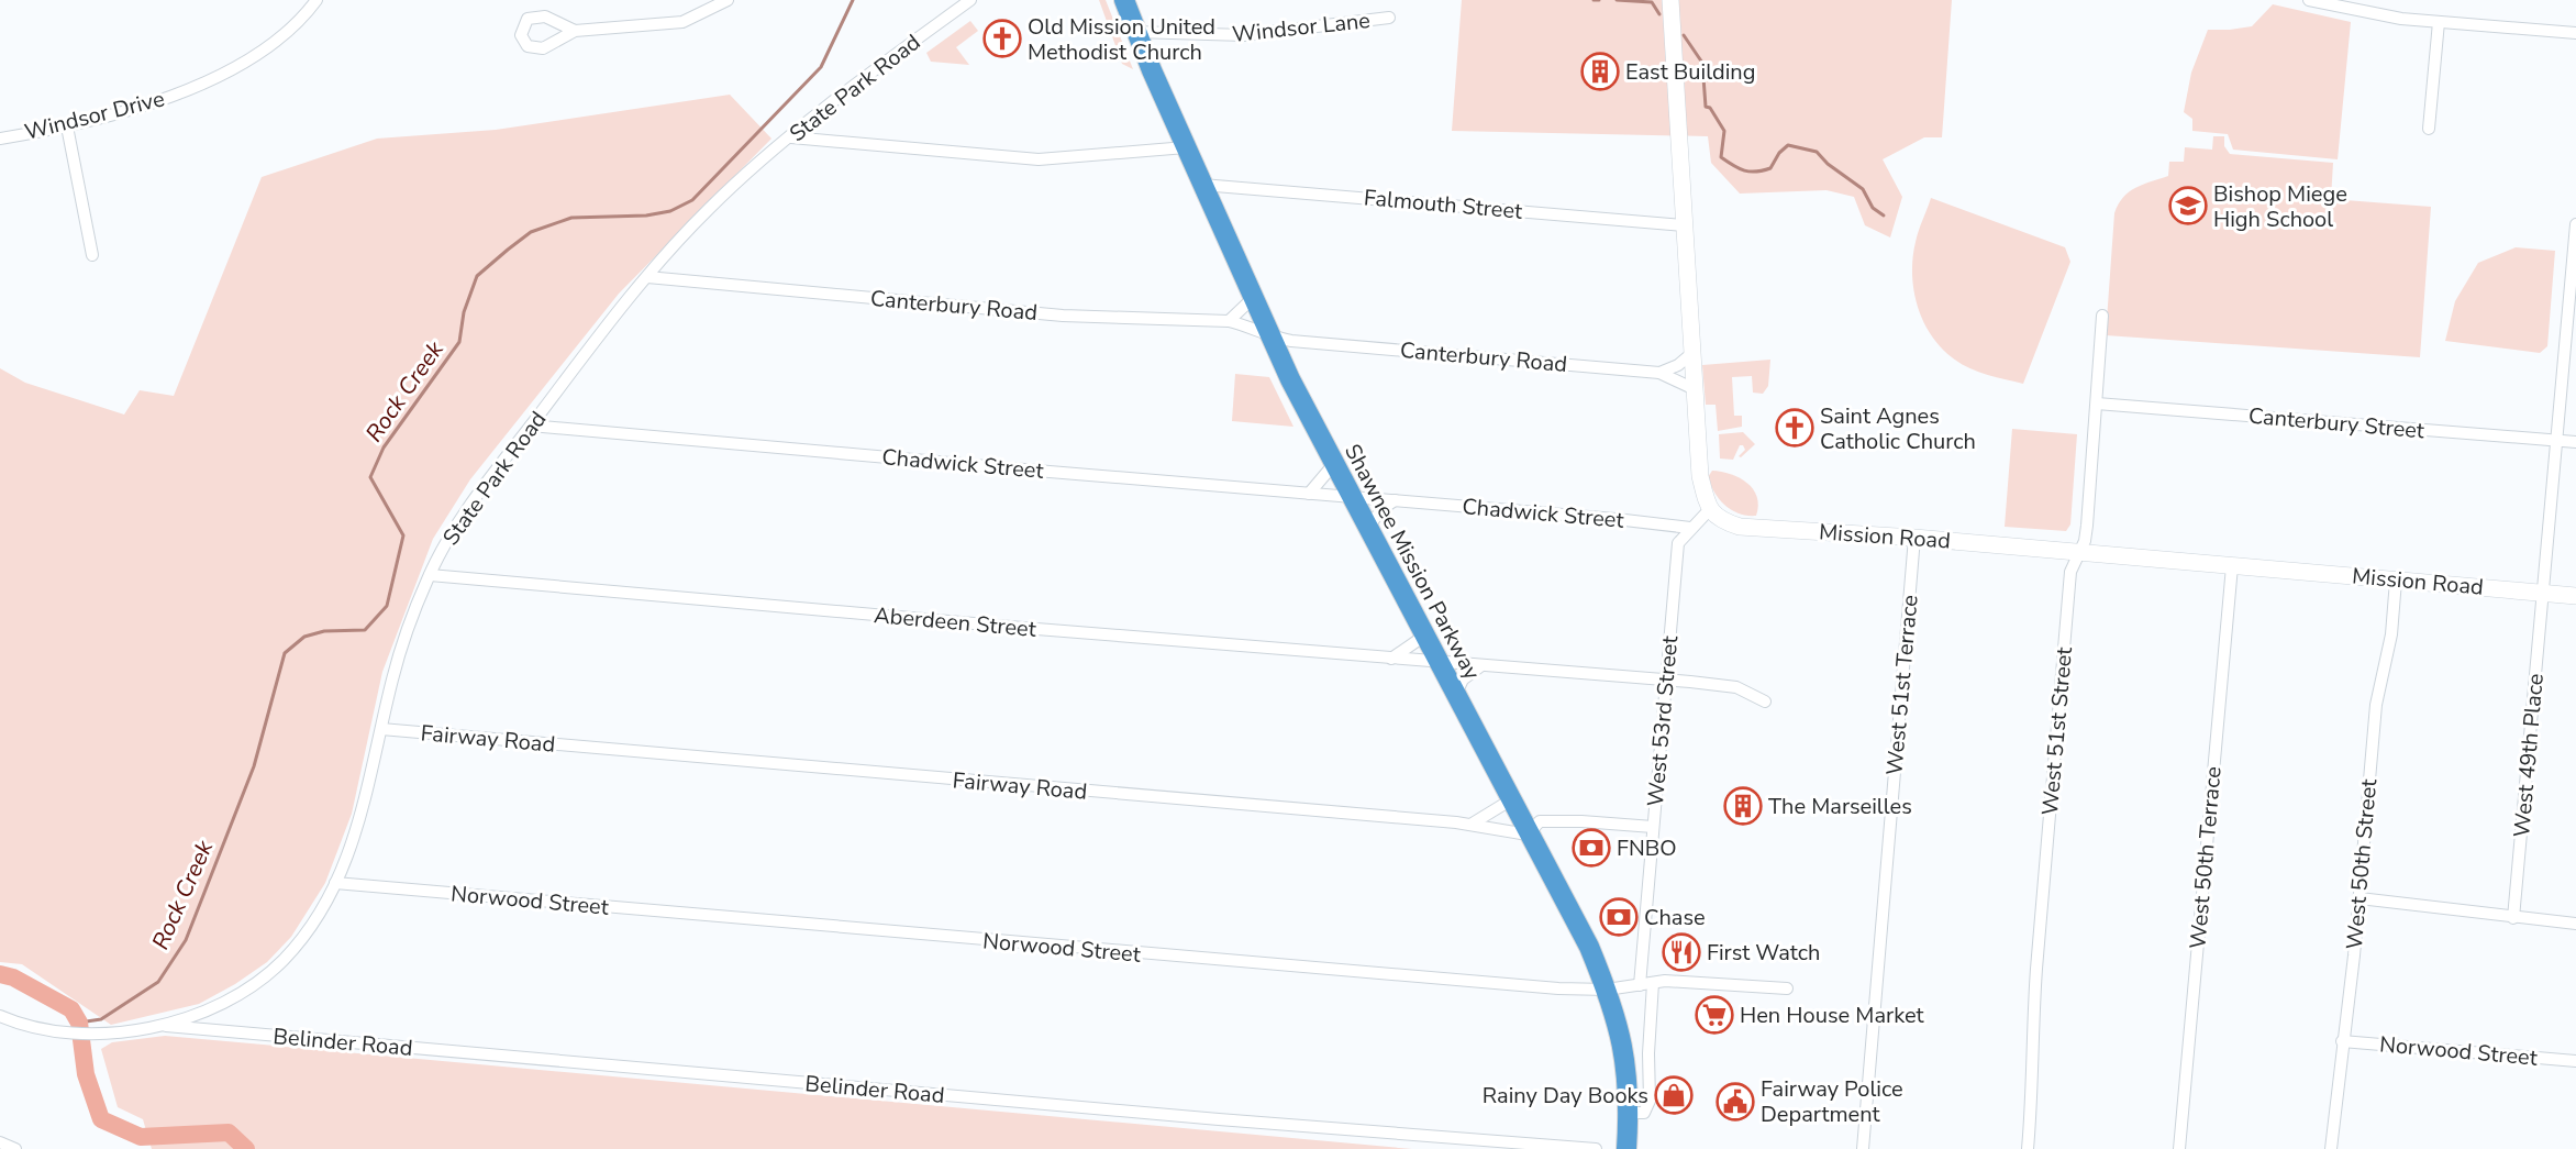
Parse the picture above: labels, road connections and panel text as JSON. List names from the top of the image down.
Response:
{
  "streets": {
    "highway": ["Shawnee Mission Parkway"],
    "main road": ["Mission Road"],
    "street": [
      "Windsor Lane",
      "State Park Road",
      "Windsor Drive",
      "Falmouth Street",
      "Canterbury Road",
      "Canterbury Street",
      "Chadwick Street",
      "Aberdeen Street",
      "West 51st Terrace",
      "West 53rd Street",
      "West 51st Street",
      "Fairway Road",
      "West 49th Place",
      "West 50th Terrace",
      "West 50th Street",
      "Norwood Street",
      "Belinder Road"
    ]
  },
  "crossings": [
    ["Windsor Lane", "Shawnee Mission Parkway"],
    ["State Park Road", "Canterbury Road"],
    ["State Park Road", "Chadwick Street"],
    ["State Park Road", "Aberdeen Street"],
    ["State Park Road", "Fairway Road"],
    ["State Park Road", "Norwood Street"],
    ["State Park Road", "Belinder Road"],
    ["Falmouth Street", "Shawnee Mission Parkway"],
    ["Canterbury Road", "Shawnee Mission Parkway"],
    ["Canterbury Street", "West 51st Street"],
    ["Chadwick Street", "Shawnee Mission Parkway"],
    ["Chadwick Street", "West 53rd Street"],
    ["Mission Road", "West 51st Terrace"],
    ["Mission Road", "West 53rd Street"],
    ["Mission Road", "West 51st Street"],
    ["Mission Road", "West 49th Place"],
    ["Mission Road", "West 50th Terrace"],
    ["Mission Road", "West 50th Street"],
    ["Shawnee Mission Parkway", "Aberdeen Street"],
    ["Shawnee Mission Parkway", "Fairway Road"],
    ["Shawnee Mission Parkway", "Norwood Street"],
    ["Aberdeen Street", "West 53rd Street"],
    ["West 53rd Street", "Norwood Street"],
    ["West 50th Street", "Norwood Street"]
  ],
  "water": ["Rock Creek"],
  "places": {
    "church": ["Old Mission United Methodist Church", "Saint Agnes Catholic Church"],
    "building": ["East Building", "The Marseilles"],
    "school or university": ["Bishop Miege High School"],
    "bank": ["FNBO", "Chase"],
    "restaurant": ["First Watch"],
    "supermarket": ["Hen House Market"],
    "shop": ["Rainy Day Books"],
    "public building": ["Fairway Police Department"]
  }
}
